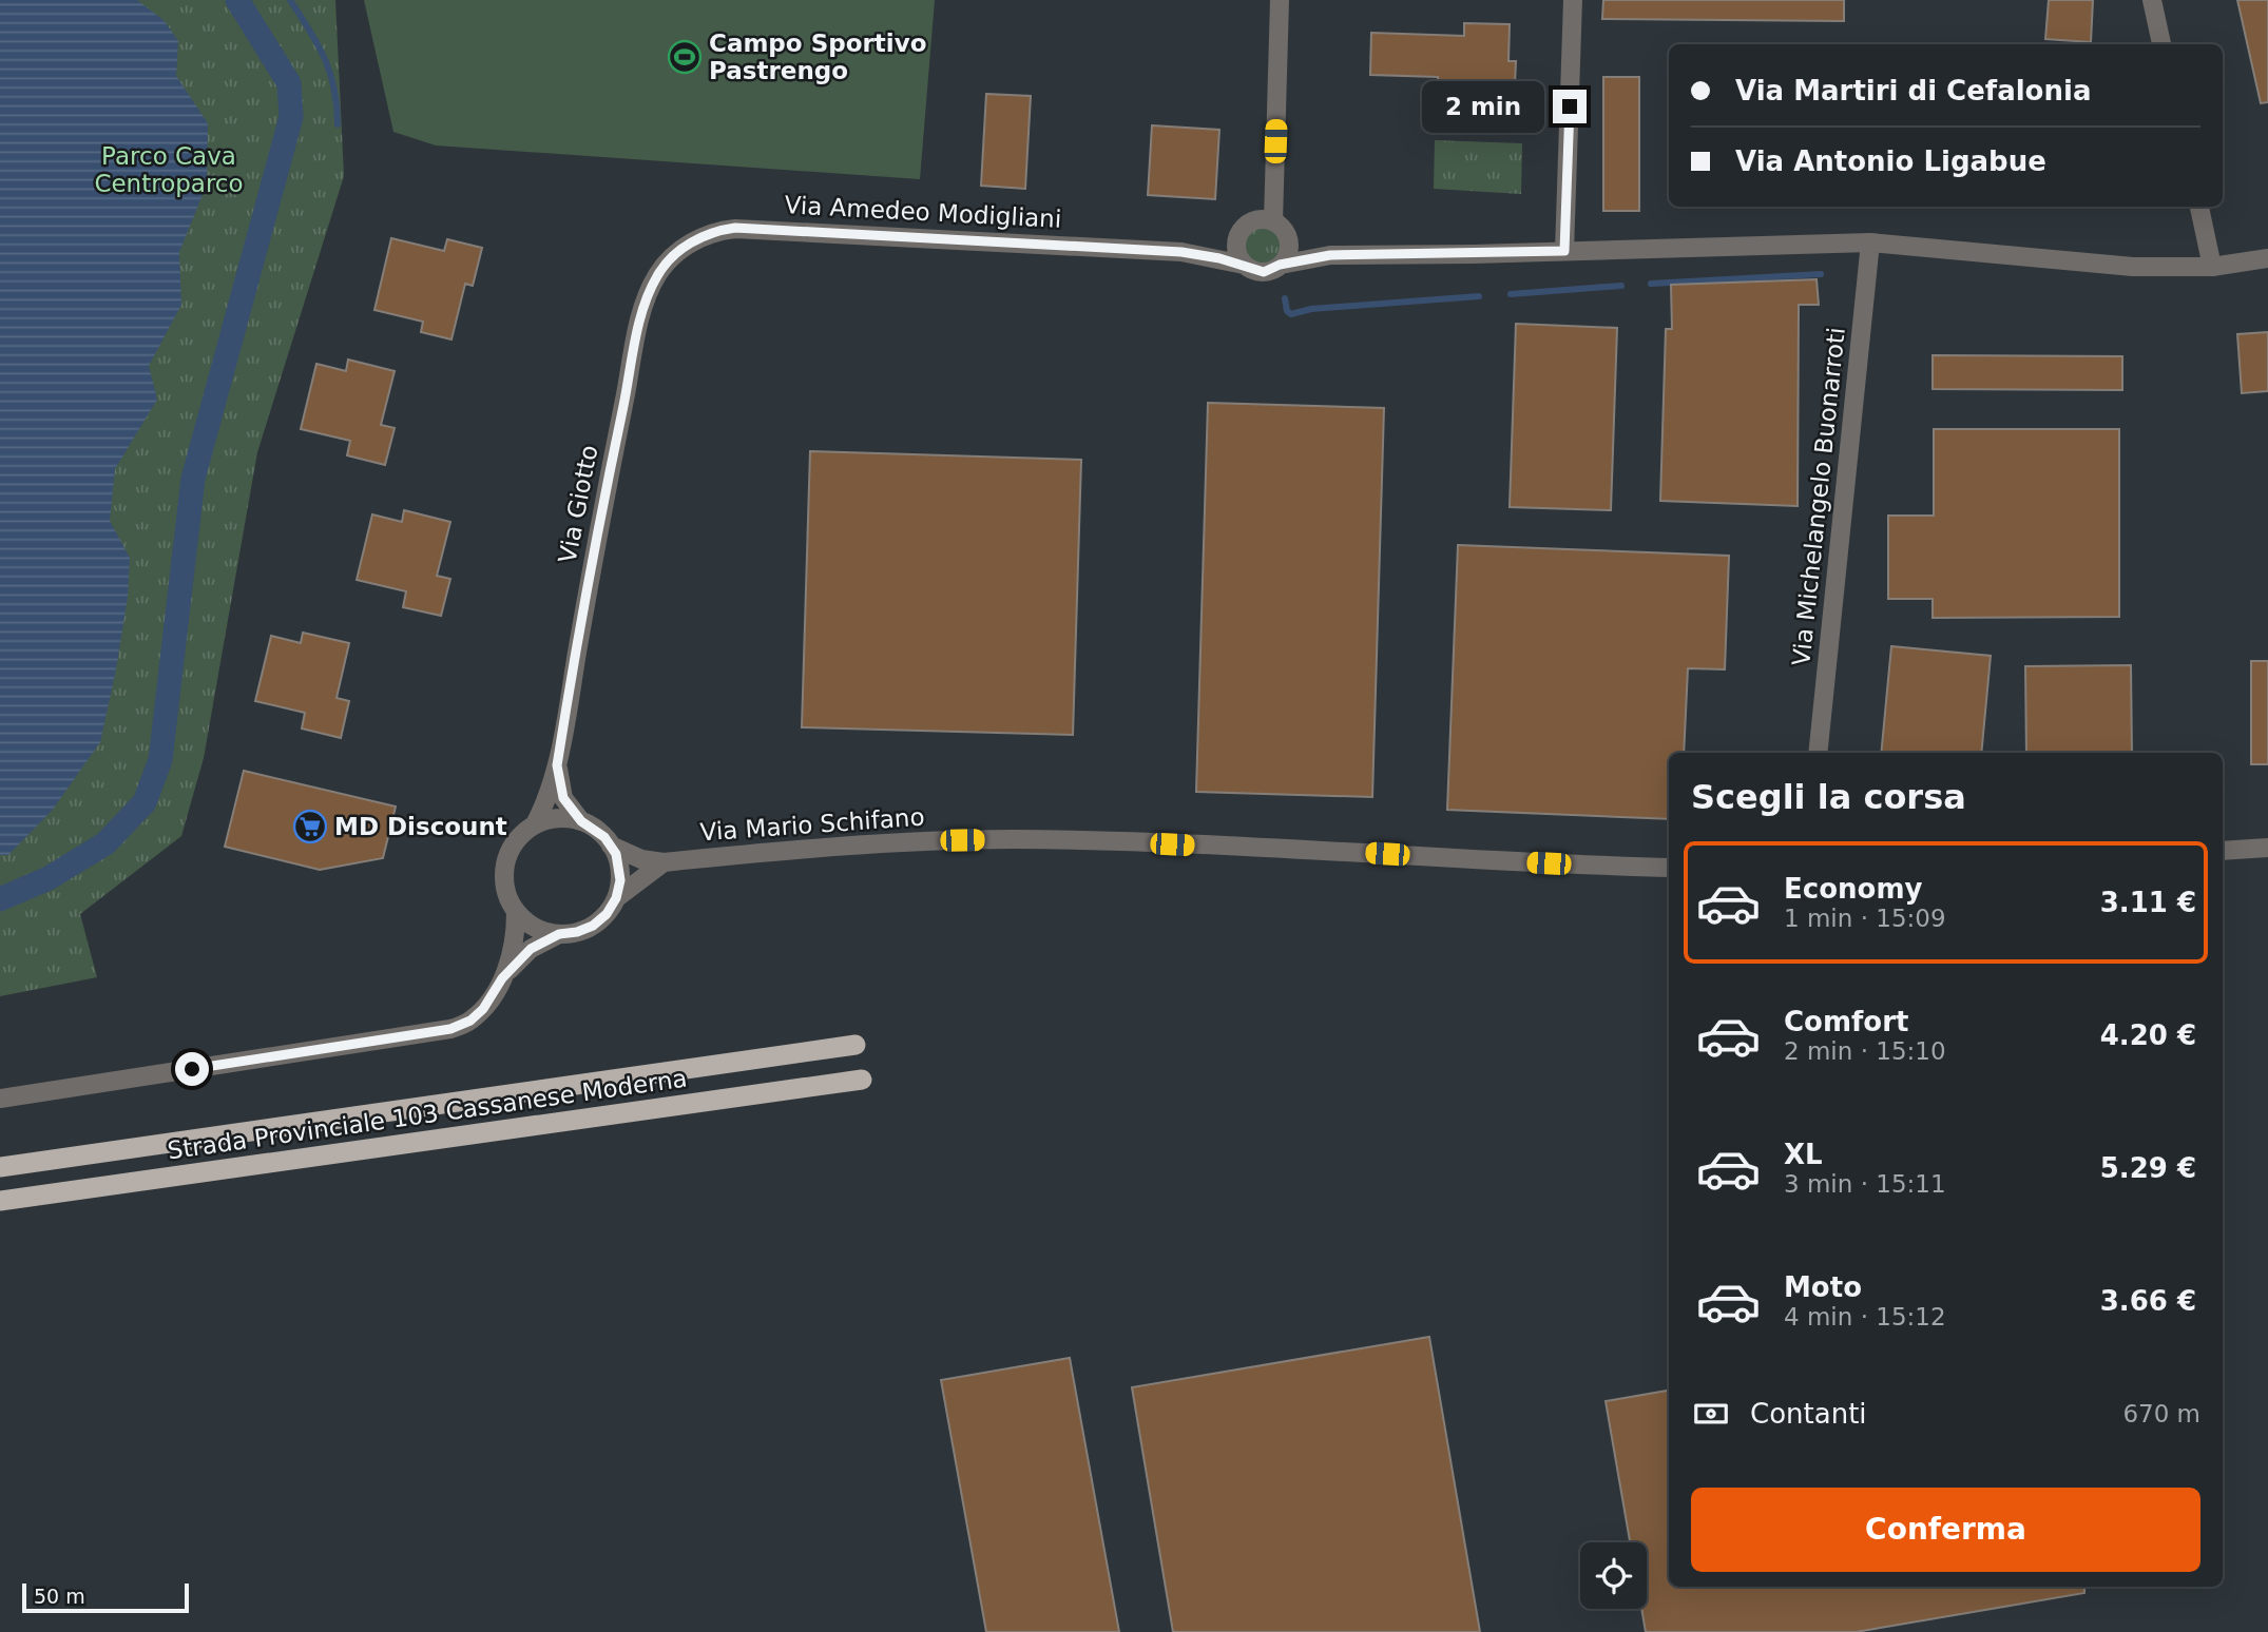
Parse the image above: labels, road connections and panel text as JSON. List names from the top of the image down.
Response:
{
  "streets": {
    "highway": ["Strada Provinciale 103 Cassanese Moderna"],
    "street": [
      "Via Amedeo Modigliani",
      "Via Michelangelo Buonarroti",
      "Via Giotto",
      "Via Mario Schifano"
    ]
  },
  "crossings": [
    ["Via Amedeo Modigliani", "Via Giotto"],
    ["Via Giotto", "Via Mario Schifano"]
  ],
  "parks": ["Parco Cava Centroparco"],
  "places": {
    "sports": ["Campo Sportivo Pastrengo"],
    "supermarket": ["MD Discount"]
  },
  "scale_bar": "50 m",
  "page": {
    "banner": ["Via Martiri di Cefalonia", "Via Antonio Ligabue"],
    "bubble": "2 min",
    "heading": "Scegli la corsa",
    "list": [
      {
        "name": "Economy",
        "note": "1 min · 15:09",
        "value": "3.11 €"
      },
      {
        "name": "Comfort",
        "note": "2 min · 15:10",
        "value": "4.20 €"
      },
      {
        "name": "XL",
        "note": "3 min · 15:11",
        "value": "5.29 €"
      },
      {
        "name": "Moto",
        "note": "4 min · 15:12",
        "value": "3.66 €"
      }
    ],
    "pay": ["Contanti", "670 m"],
    "buttons": "Conferma",
    "scale": "50 m"
  }
}
